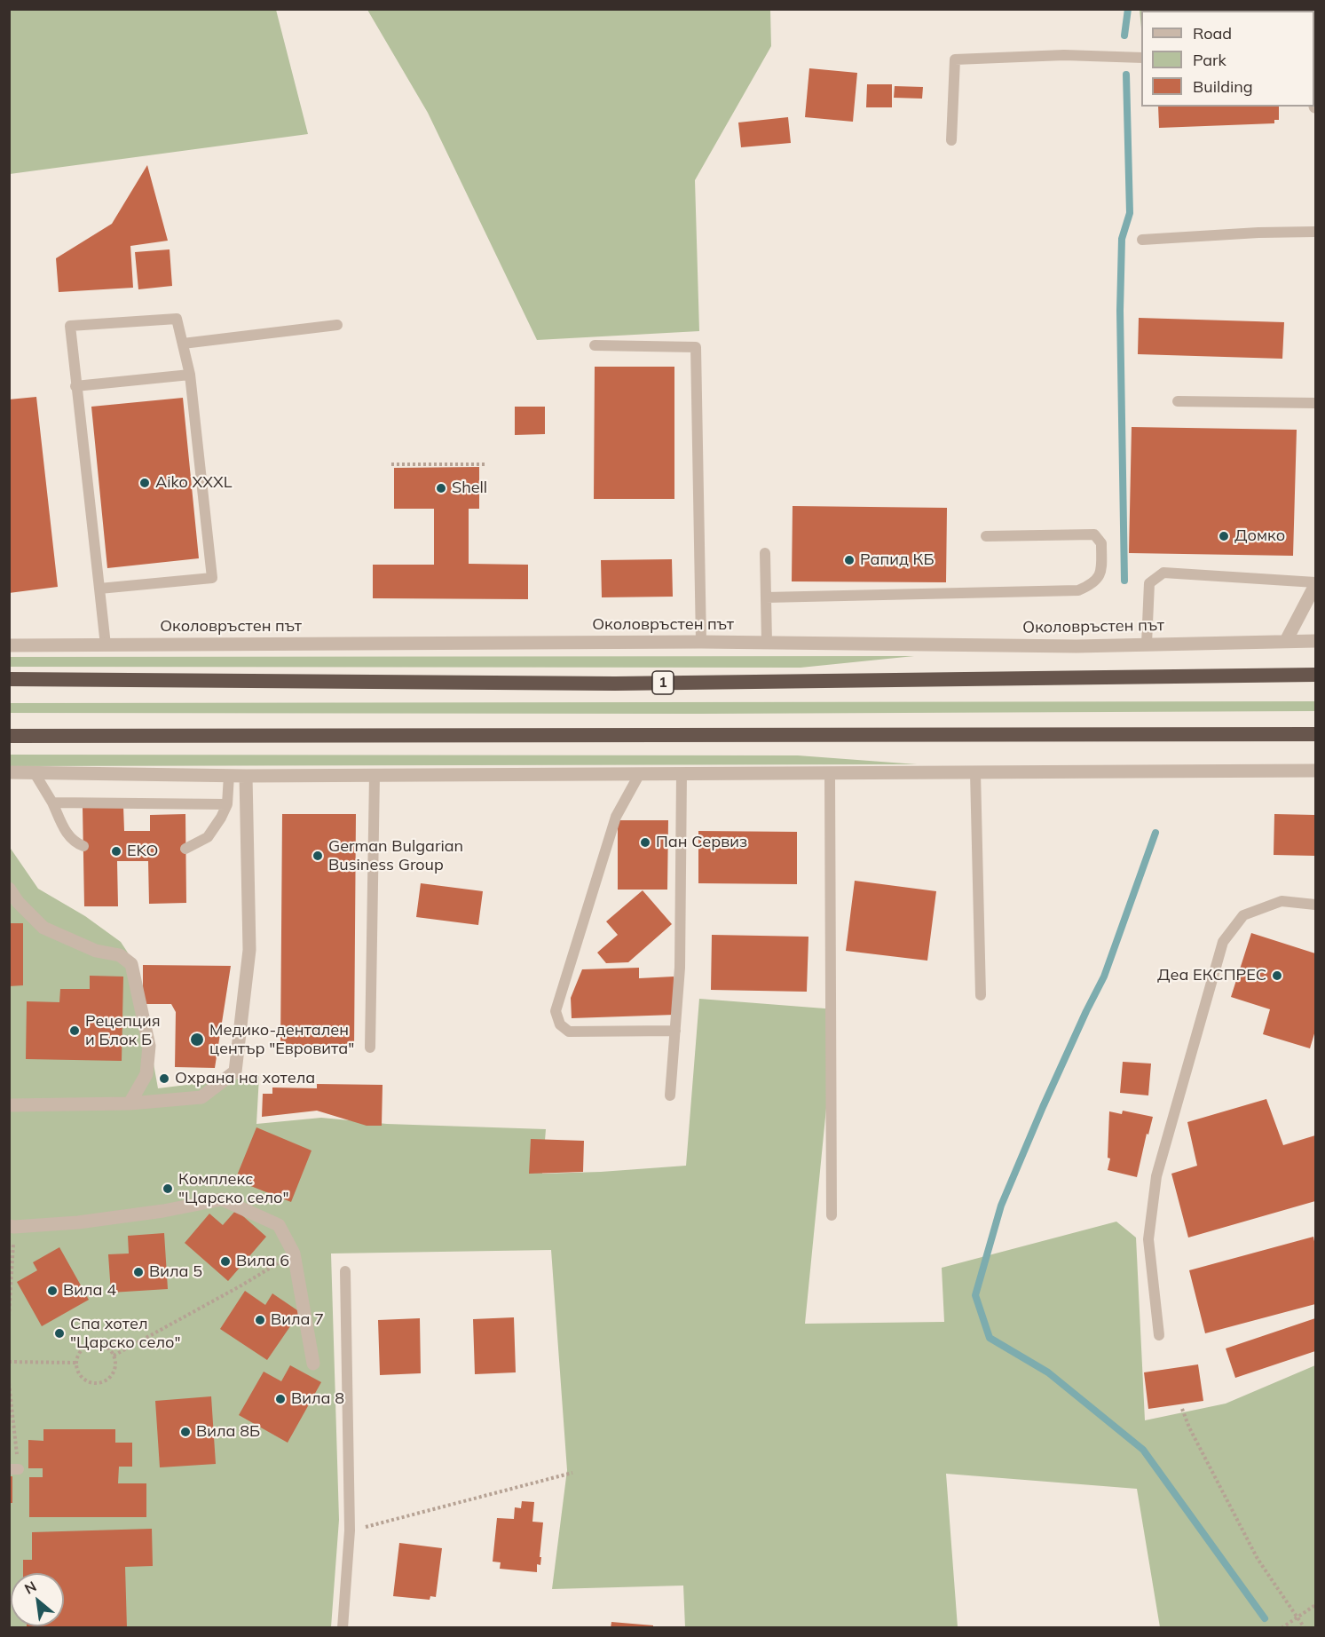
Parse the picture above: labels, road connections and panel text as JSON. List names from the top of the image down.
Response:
{
  "streets": {
    "highway": ["1"],
    "street": ["Околовръстен път"]
  },
  "places": [
    "Aiko XXXL",
    "Shell",
    "Домко",
    "Рапид КБ",
    "Пан Сервиз",
    "EKO",
    "German Bulgarian Business Group",
    "Деа ЕКСПРЕС",
    "Рецепция и Блок Б",
    "Медико-дентален център \"Евровита\"",
    "Охрана на хотела",
    "Комплекс \"Царско село\"",
    "Вила 6",
    "Вила 5",
    "Вила 4",
    "Вила 7",
    "Спа хотел \"Царско село\"",
    "Вила 8",
    "Вила 8Б"
  ],
  "legend": ["Road", "Park", "Building"],
  "north": "top left"
}
